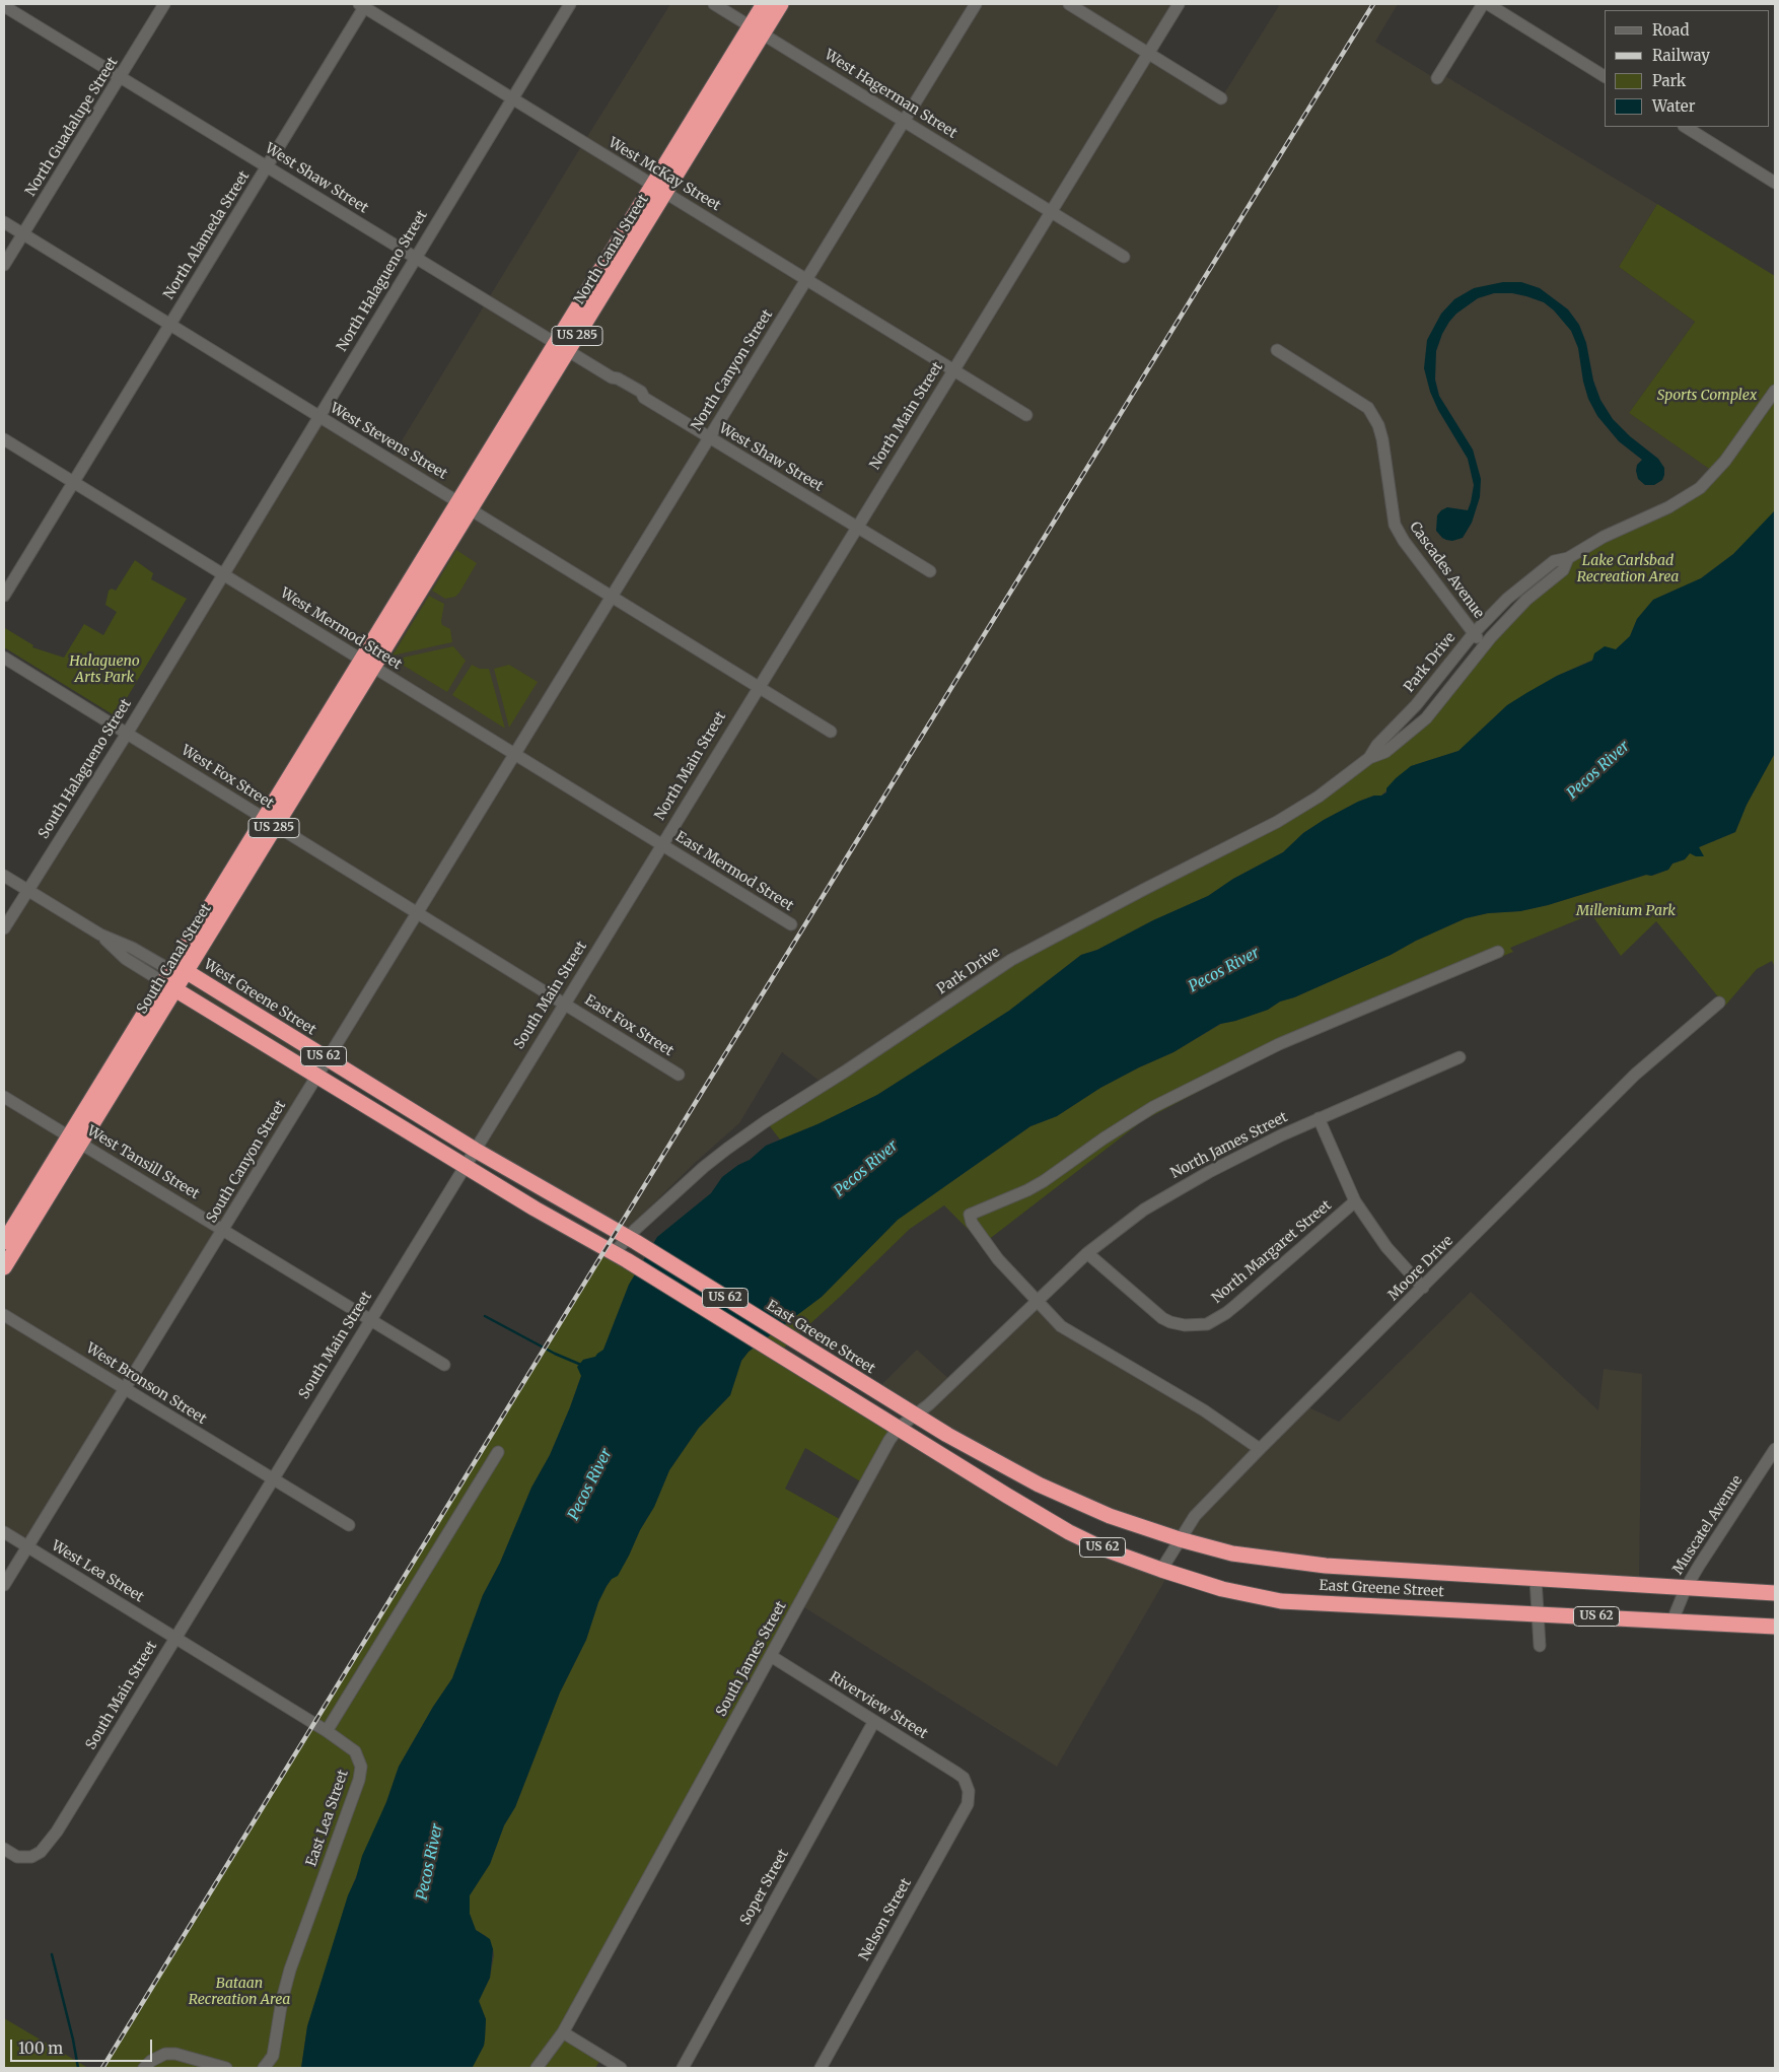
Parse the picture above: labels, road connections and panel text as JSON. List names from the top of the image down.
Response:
{
  "streets": {
    "highway": [
      "North Canal Street",
      "US 285",
      "South Canal Street",
      "West Greene Street",
      "US 62",
      "East Greene Street"
    ],
    "street": [
      "West Hagerman Street",
      "North Guadalupe Street",
      "West McKay Street",
      "West Shaw Street",
      "North Alameda Street",
      "North Halagueno Street",
      "North Canyon Street",
      "North Main Street",
      "West Stevens Street",
      "Cascades Avenue",
      "West Mermod Street",
      "Park Drive",
      "South Halagueno Street",
      "West Fox Street",
      "East Mermod Street",
      "South Main Street",
      "East Fox Street",
      "North James Street",
      "South Canyon Street",
      "West Tansill Street",
      "North Margaret Street",
      "Moore Drive",
      "West Bronson Street",
      "Muscatel Avenue",
      "West Lea Street",
      "South James Street",
      "Riverview Street",
      "East Lea Street",
      "Soper Street",
      "Nelson Street"
    ]
  },
  "crossings": [
    ["West Hagerman Street", "North Canal Street"],
    ["West Hagerman Street", "North Canyon Street"],
    ["West Hagerman Street", "North Main Street"],
    ["North Guadalupe Street", "West Shaw Street"],
    ["North Guadalupe Street", "West Stevens Street"],
    ["West McKay Street", "North Alameda Street"],
    ["West McKay Street", "North Canal Street"],
    ["West McKay Street", "North Halagueno Street"],
    ["West McKay Street", "North Canyon Street"],
    ["West McKay Street", "North Main Street"],
    ["West Shaw Street", "North Alameda Street"],
    ["West Shaw Street", "North Canal Street"],
    ["West Shaw Street", "North Halagueno Street"],
    ["West Shaw Street", "North Canyon Street"],
    ["West Shaw Street", "North Main Street"],
    ["North Alameda Street", "West Stevens Street"],
    ["North Alameda Street", "West Mermod Street"],
    ["North Canal Street", "West Stevens Street"],
    ["North Canal Street", "West Mermod Street"],
    ["North Canal Street", "South Canal Street"],
    ["North Halagueno Street", "West Stevens Street"],
    ["North Halagueno Street", "West Mermod Street"],
    ["North Halagueno Street", "South Halagueno Street"],
    ["North Canyon Street", "West Stevens Street"],
    ["North Canyon Street", "West Mermod Street"],
    ["North Canyon Street", "South Canyon Street"],
    ["North Main Street", "West Stevens Street"],
    ["North Main Street", "West Mermod Street"],
    ["North Main Street", "East Mermod Street"],
    ["North Main Street", "South Main Street"],
    ["Cascades Avenue", "Park Drive"],
    ["West Mermod Street", "South Halagueno Street"],
    ["West Mermod Street", "East Mermod Street"],
    ["West Mermod Street", "South Canal Street"],
    ["West Mermod Street", "South Main Street"],
    ["West Mermod Street", "South Canyon Street"],
    ["Park Drive", "East Greene Street"],
    ["South Halagueno Street", "West Fox Street"],
    ["South Halagueno Street", "West Greene Street"],
    ["West Fox Street", "South Canal Street"],
    ["West Fox Street", "South Main Street"],
    ["West Fox Street", "East Fox Street"],
    ["West Fox Street", "South Canyon Street"],
    ["East Mermod Street", "South Main Street"],
    ["South Canal Street", "West Greene Street"],
    ["South Canal Street", "West Tansill Street"],
    ["South Main Street", "West Greene Street"],
    ["South Main Street", "East Fox Street"],
    ["South Main Street", "West Tansill Street"],
    ["South Main Street", "East Greene Street"],
    ["South Main Street", "West Bronson Street"],
    ["South Main Street", "West Lea Street"],
    ["South Main Street", "East Lea Street"],
    ["West Greene Street", "South Canyon Street"],
    ["West Greene Street", "East Greene Street"],
    ["North James Street", "North Margaret Street"],
    ["North James Street", "South James Street"],
    ["South Canyon Street", "West Tansill Street"],
    ["South Canyon Street", "West Bronson Street"],
    ["South Canyon Street", "West Lea Street"],
    ["Moore Drive", "East Greene Street"],
    ["East Greene Street", "Muscatel Avenue"],
    ["East Greene Street", "South James Street"],
    ["West Lea Street", "East Lea Street"],
    ["South James Street", "Riverview Street"],
    ["Riverview Street", "Soper Street"],
    ["Riverview Street", "Nelson Street"]
  ],
  "water": ["Pecos River"],
  "parks": [
    "Sports Complex",
    "Lake Carlsbad Recreation Area",
    "Halagueno Arts Park",
    "Millenium Park",
    "Bataan Recreation Area"
  ],
  "legend": [
    "Road",
    "Railway",
    "Park",
    "Water"
  ],
  "scale_bar": "100 m"
}
